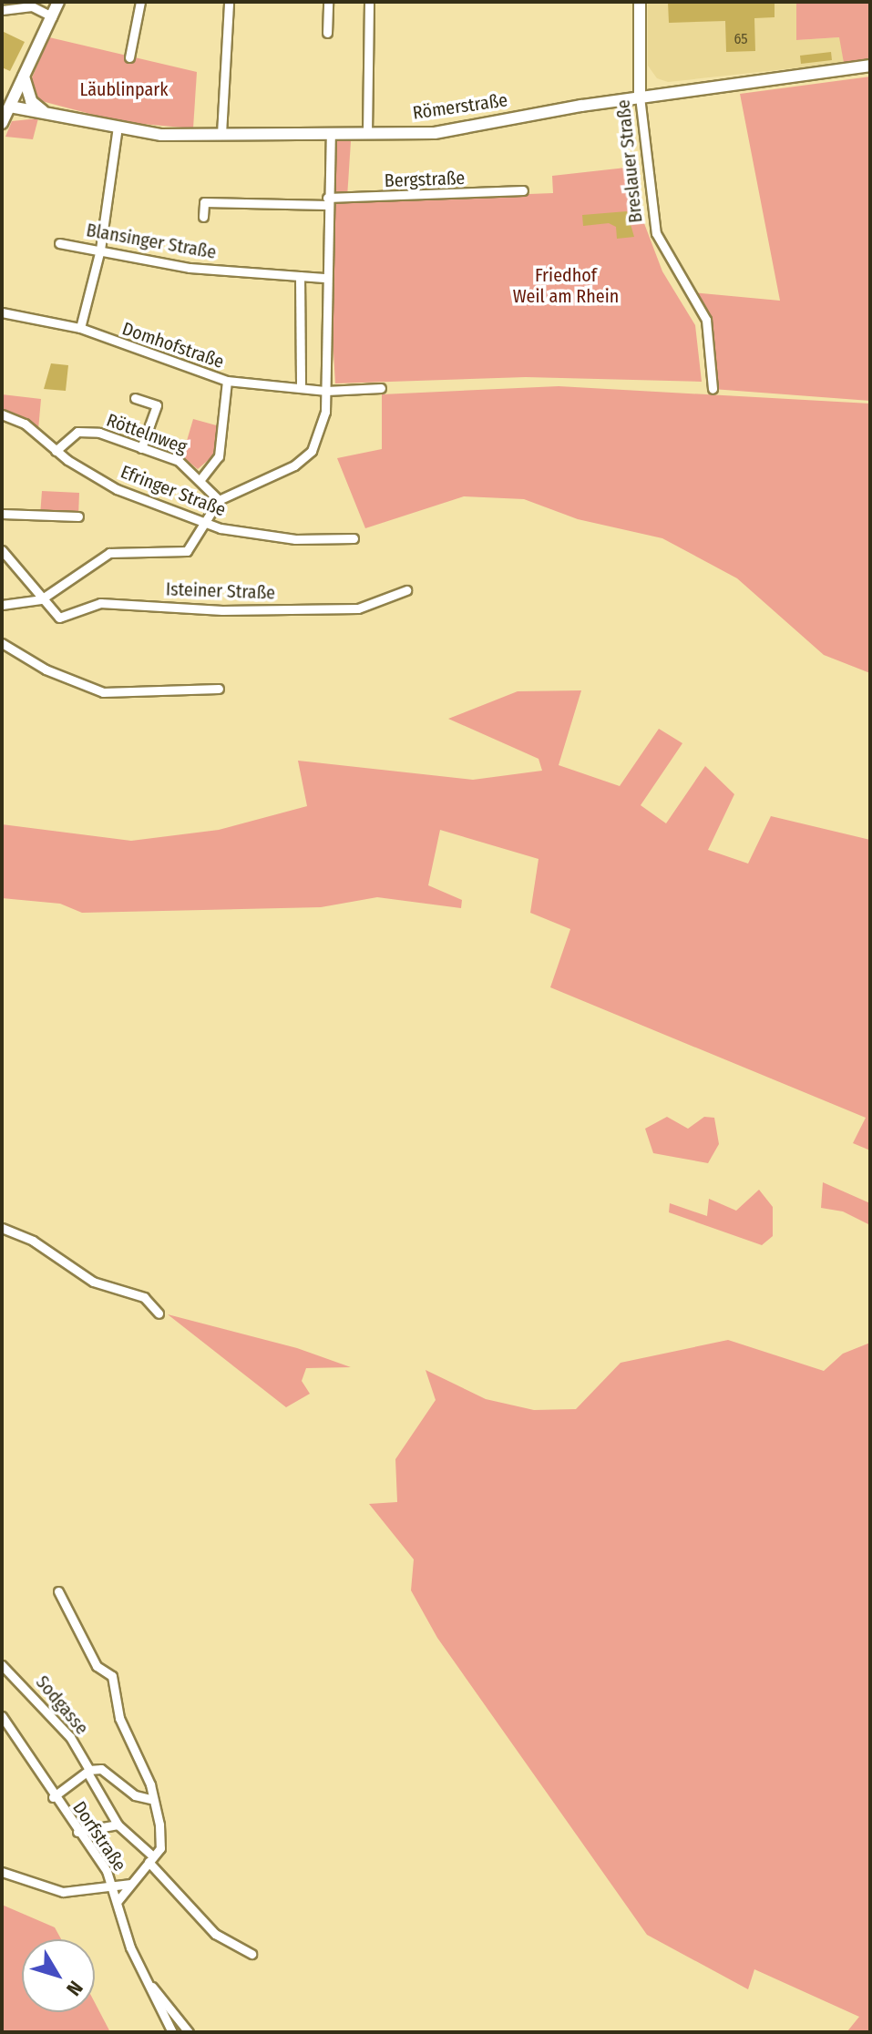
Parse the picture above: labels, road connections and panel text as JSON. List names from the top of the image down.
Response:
{
  "streets": {
    "street": [
      "Römerstraße",
      "Breslauer Straße",
      "Bergstraße",
      "Blansinger Straße",
      "Domhofstraße",
      "Röttelnweg",
      "Efringer Straße",
      "Isteiner Straße",
      "Sodgasse",
      "Dorfstraße"
    ]
  },
  "crossings": [
    ["Römerstraße", "Breslauer Straße"],
    ["Röttelnweg", "Efringer Straße"]
  ],
  "parks": ["Läublinpark", "Friedhof Weil am Rhein"],
  "house_numbers": ["65"],
  "north": "bottom right"
}
